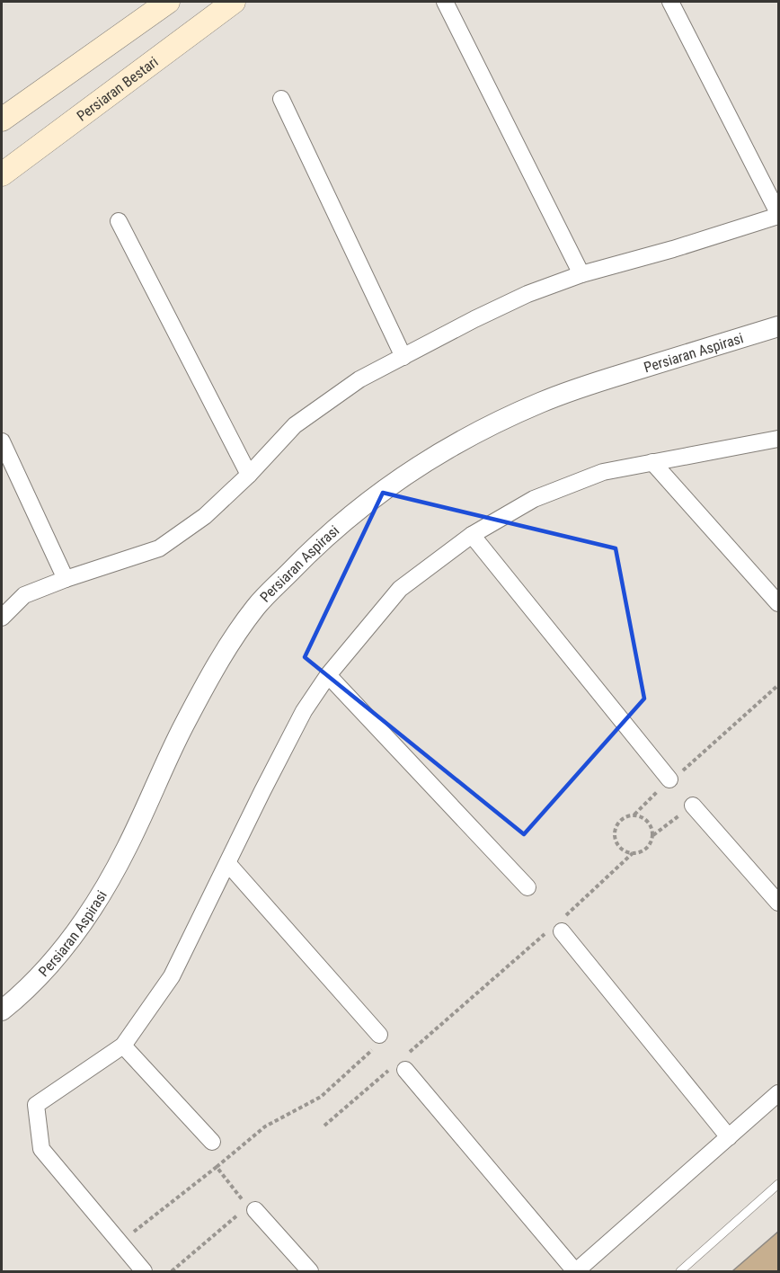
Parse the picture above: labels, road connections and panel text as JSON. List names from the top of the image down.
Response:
{
  "streets": {
    "main road": ["Persiaran Bestari"],
    "street": ["Persiaran Aspirasi"]
  }
}
